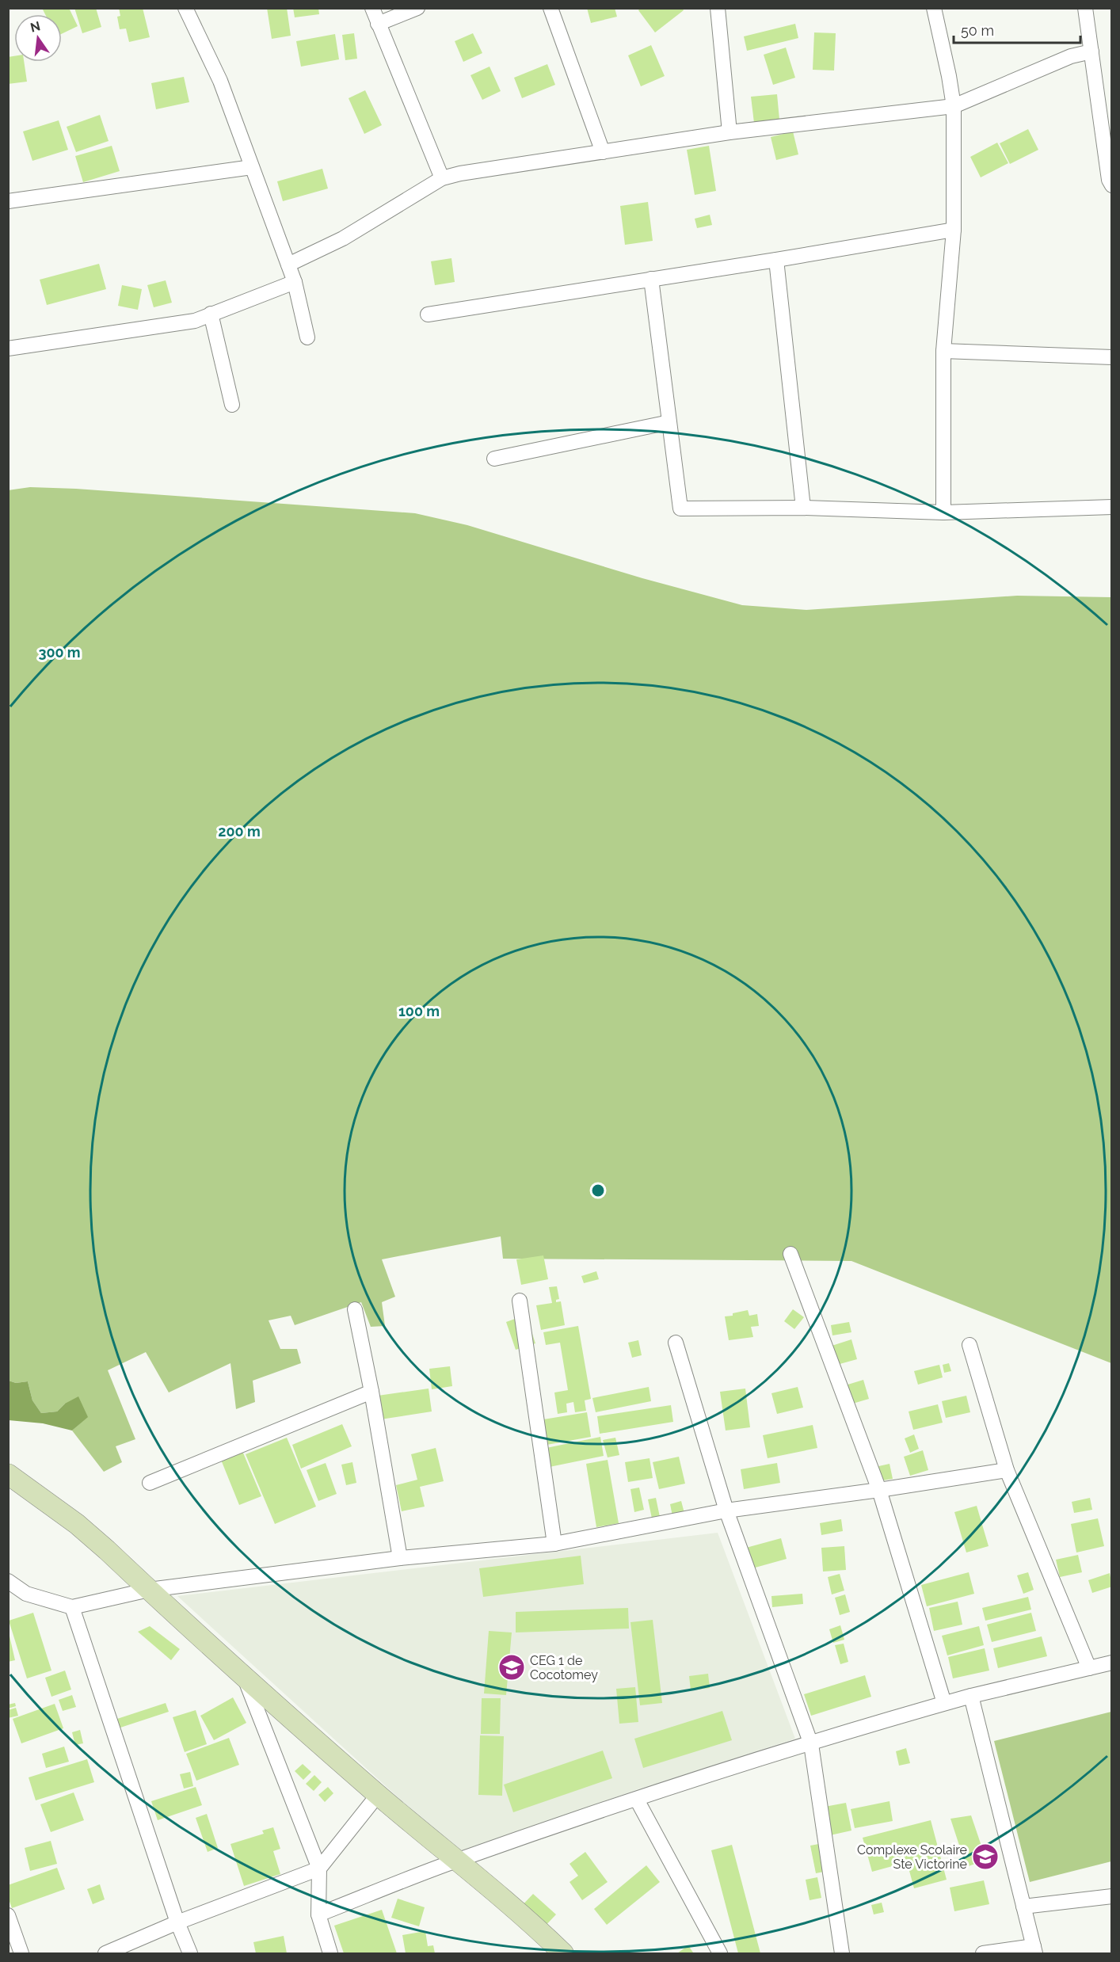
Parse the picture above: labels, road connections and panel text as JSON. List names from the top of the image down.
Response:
{
  "places": {
    "school or university": ["CEG 1 de Cocotomey", "Complexe Scolaire Ste Victorine"]
  },
  "scale_bar": "50 m",
  "north": "top",
  "rings": ["300 m", "200 m", "100 m"]
}
